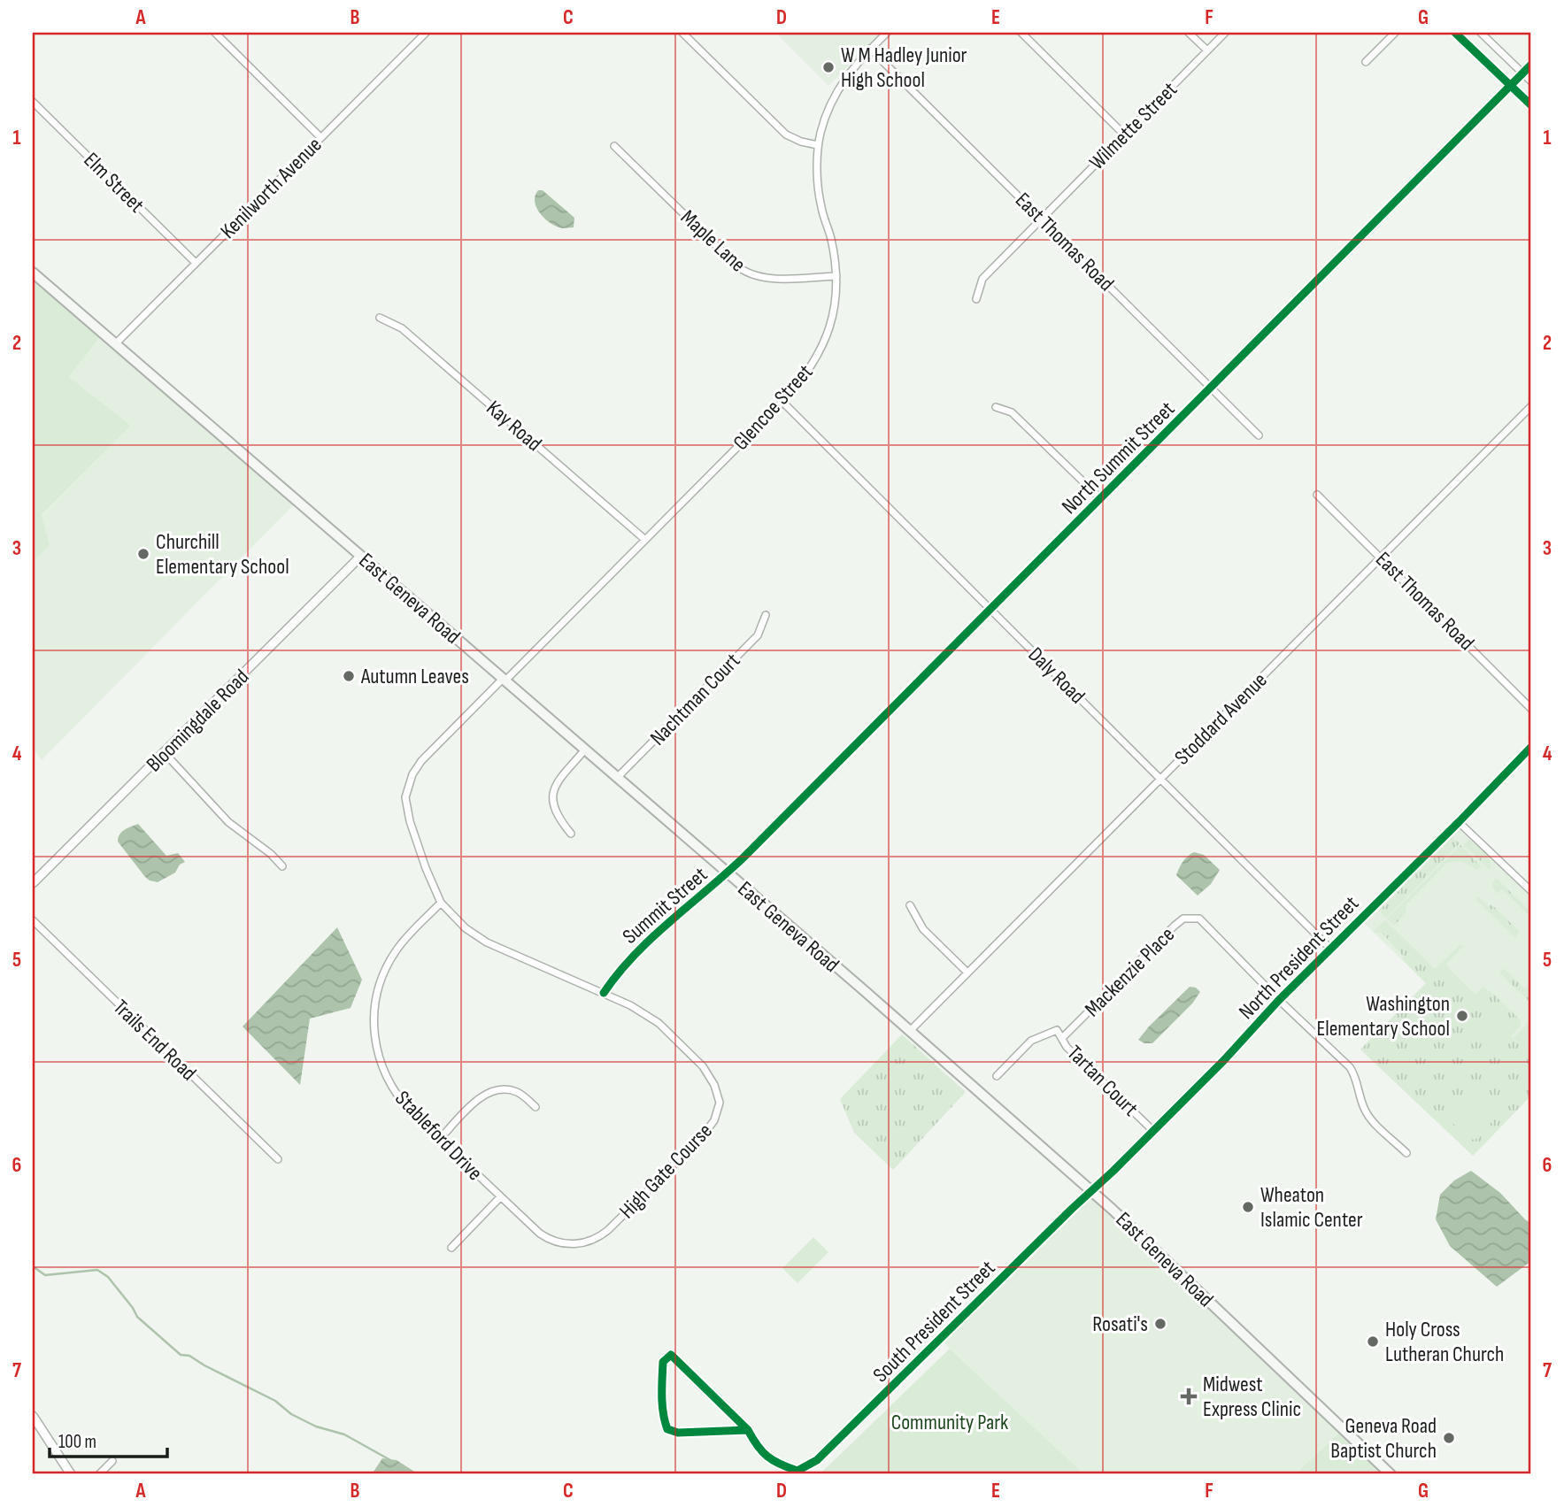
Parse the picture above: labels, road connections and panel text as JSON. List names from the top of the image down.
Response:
{
  "streets": {
    "main road": ["East Geneva Road"],
    "street": [
      "Wilmette Street",
      "Elm Street",
      "Kenilworth Avenue",
      "Maple Lane",
      "East Thomas Road",
      "Glencoe Street",
      "Kay Road",
      "North Summit Street",
      "Daly Road",
      "Nachtman Court",
      "Stoddard Avenue",
      "Bloomingdale Road",
      "Summit Street",
      "North President Street",
      "Mackenzie Place",
      "Trails End Road",
      "Tartan Court",
      "Stableford Drive",
      "High Gate Course",
      "South President Street"
    ]
  },
  "crossings": [
    ["Wilmette Street", "East Thomas Road"],
    ["Elm Street", "Kenilworth Avenue"],
    ["Kenilworth Avenue", "East Geneva Road"],
    ["Maple Lane", "Glencoe Street"],
    ["East Thomas Road", "Glencoe Street"],
    ["East Thomas Road", "North Summit Street"],
    ["East Thomas Road", "Stoddard Avenue"],
    ["Glencoe Street", "Kay Road"],
    ["Glencoe Street", "East Geneva Road"],
    ["Glencoe Street", "Daly Road"],
    ["Glencoe Street", "Stableford Drive"],
    ["North Summit Street", "East Geneva Road"],
    ["North Summit Street", "Daly Road"],
    ["North Summit Street", "Summit Street"],
    ["East Geneva Road", "Nachtman Court"],
    ["East Geneva Road", "Stoddard Avenue"],
    ["East Geneva Road", "Bloomingdale Road"],
    ["East Geneva Road", "Summit Street"],
    ["East Geneva Road", "North President Street"],
    ["East Geneva Road", "South President Street"],
    ["Daly Road", "Stoddard Avenue"],
    ["Daly Road", "North President Street"],
    ["Summit Street", "High Gate Course"],
    ["North President Street", "Mackenzie Place"],
    ["North President Street", "Tartan Court"],
    ["North President Street", "South President Street"],
    ["Mackenzie Place", "Tartan Court"],
    ["Stableford Drive", "High Gate Course"]
  ],
  "parks": ["Community Park"],
  "places": {
    "other": [
      "W M Hadley Junior High School",
      "Churchill Elementary School",
      "Autumn Leaves",
      "Washington Elementary School",
      "Wheaton Islamic Center",
      "Rosati's",
      "Holy Cross Lutheran Church",
      "Geneva Road Baptist Church"
    ],
    "health": ["Midwest Express Clinic"]
  },
  "scale_bar": "100 m",
  "grid": {
    "columns": [
      "A",
      "B",
      "C",
      "D",
      "E",
      "F",
      "G"
    ],
    "rows": [
      "1",
      "2",
      "3",
      "4",
      "5",
      "6",
      "7"
    ]
  }
}
